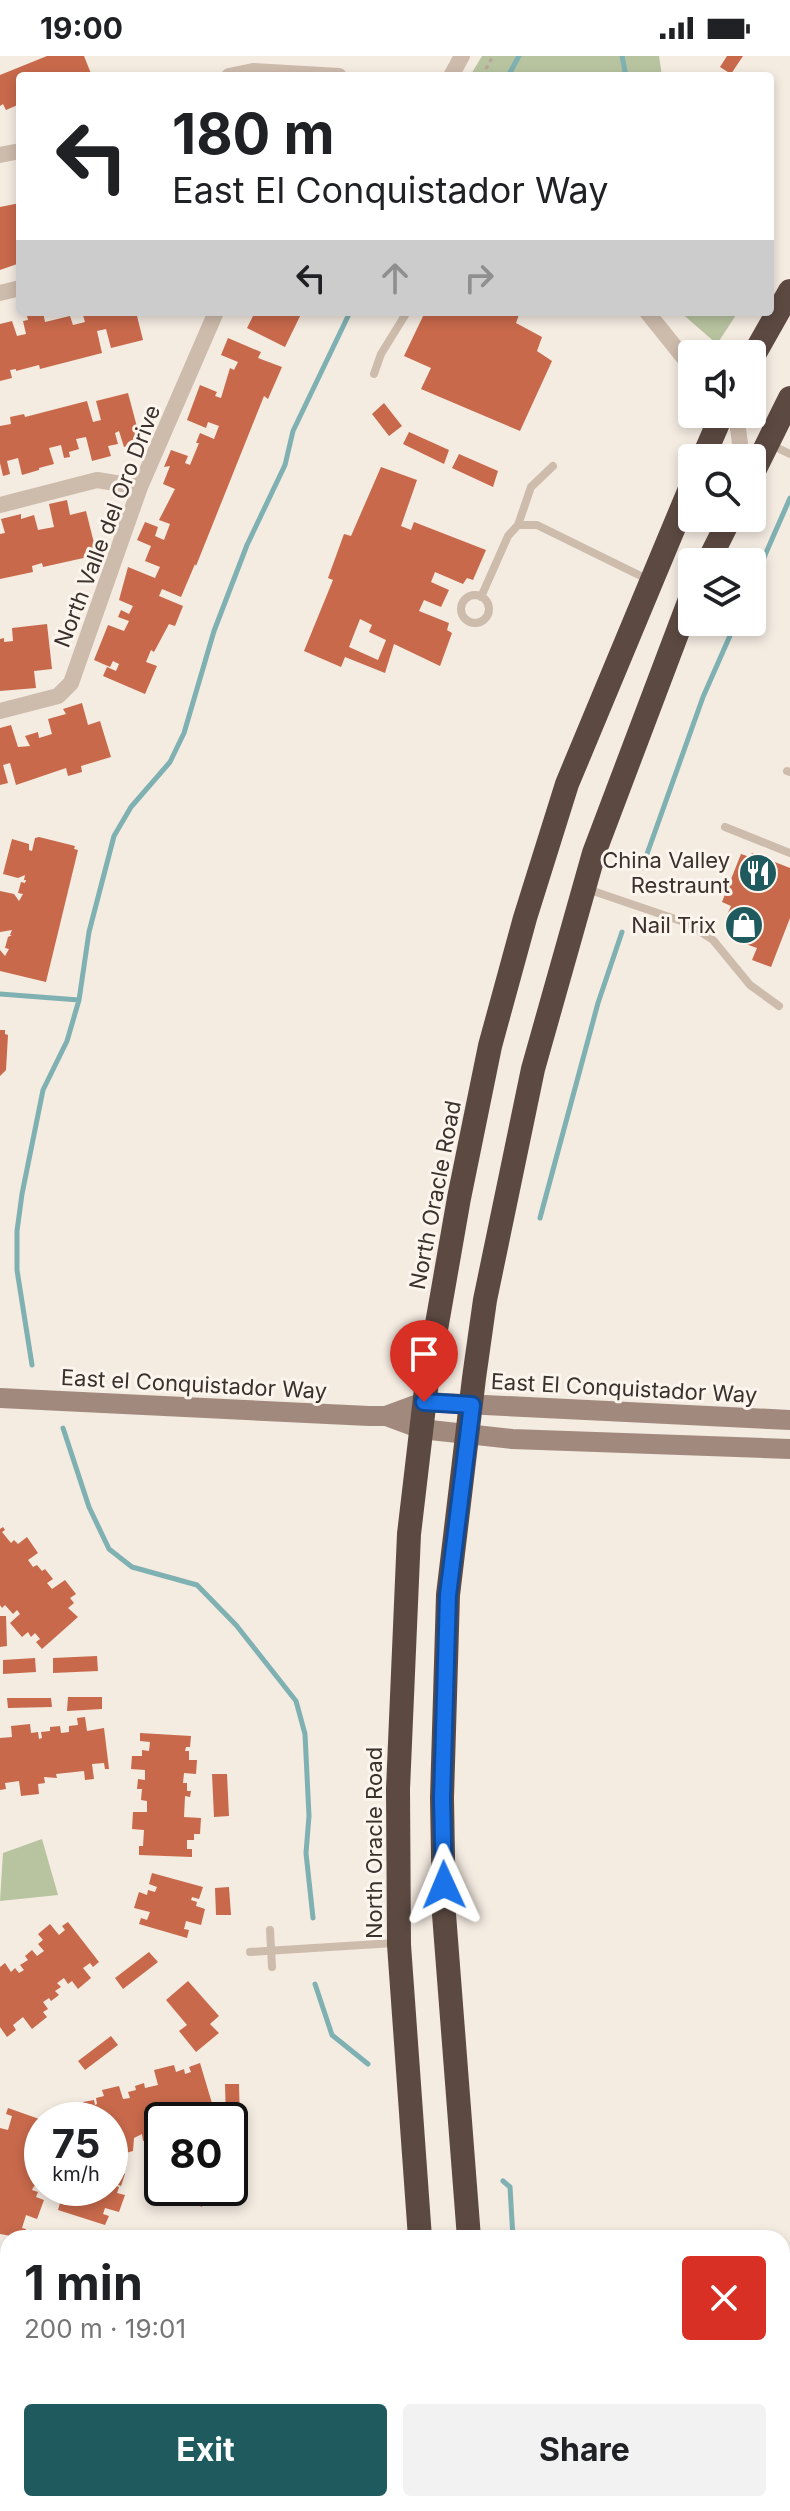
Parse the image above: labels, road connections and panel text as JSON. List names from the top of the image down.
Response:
{
  "streets": {
    "highway": ["North Oracle Road"],
    "street": ["North Valle del Oro Drive", "East el Conquistador Way", "East El Conquistador Way"]
  },
  "crossings": [
    ["North Oracle Road", "East El Conquistador Way"],
    ["East el Conquistador Way", "East El Conquistador Way"]
  ],
  "places": {
    "restaurant": ["China Valley Restraunt"],
    "shop": ["Nail Trix"]
  },
  "page": {
    "status": "19:00",
    "turn": ["180 m", "East El Conquistador Way"],
    "speed": "75 km/h",
    "limit": "80",
    "heading": ["1 min", "200 m · 19:01"],
    "buttons": ["Exit", "Share"]
  }
}
